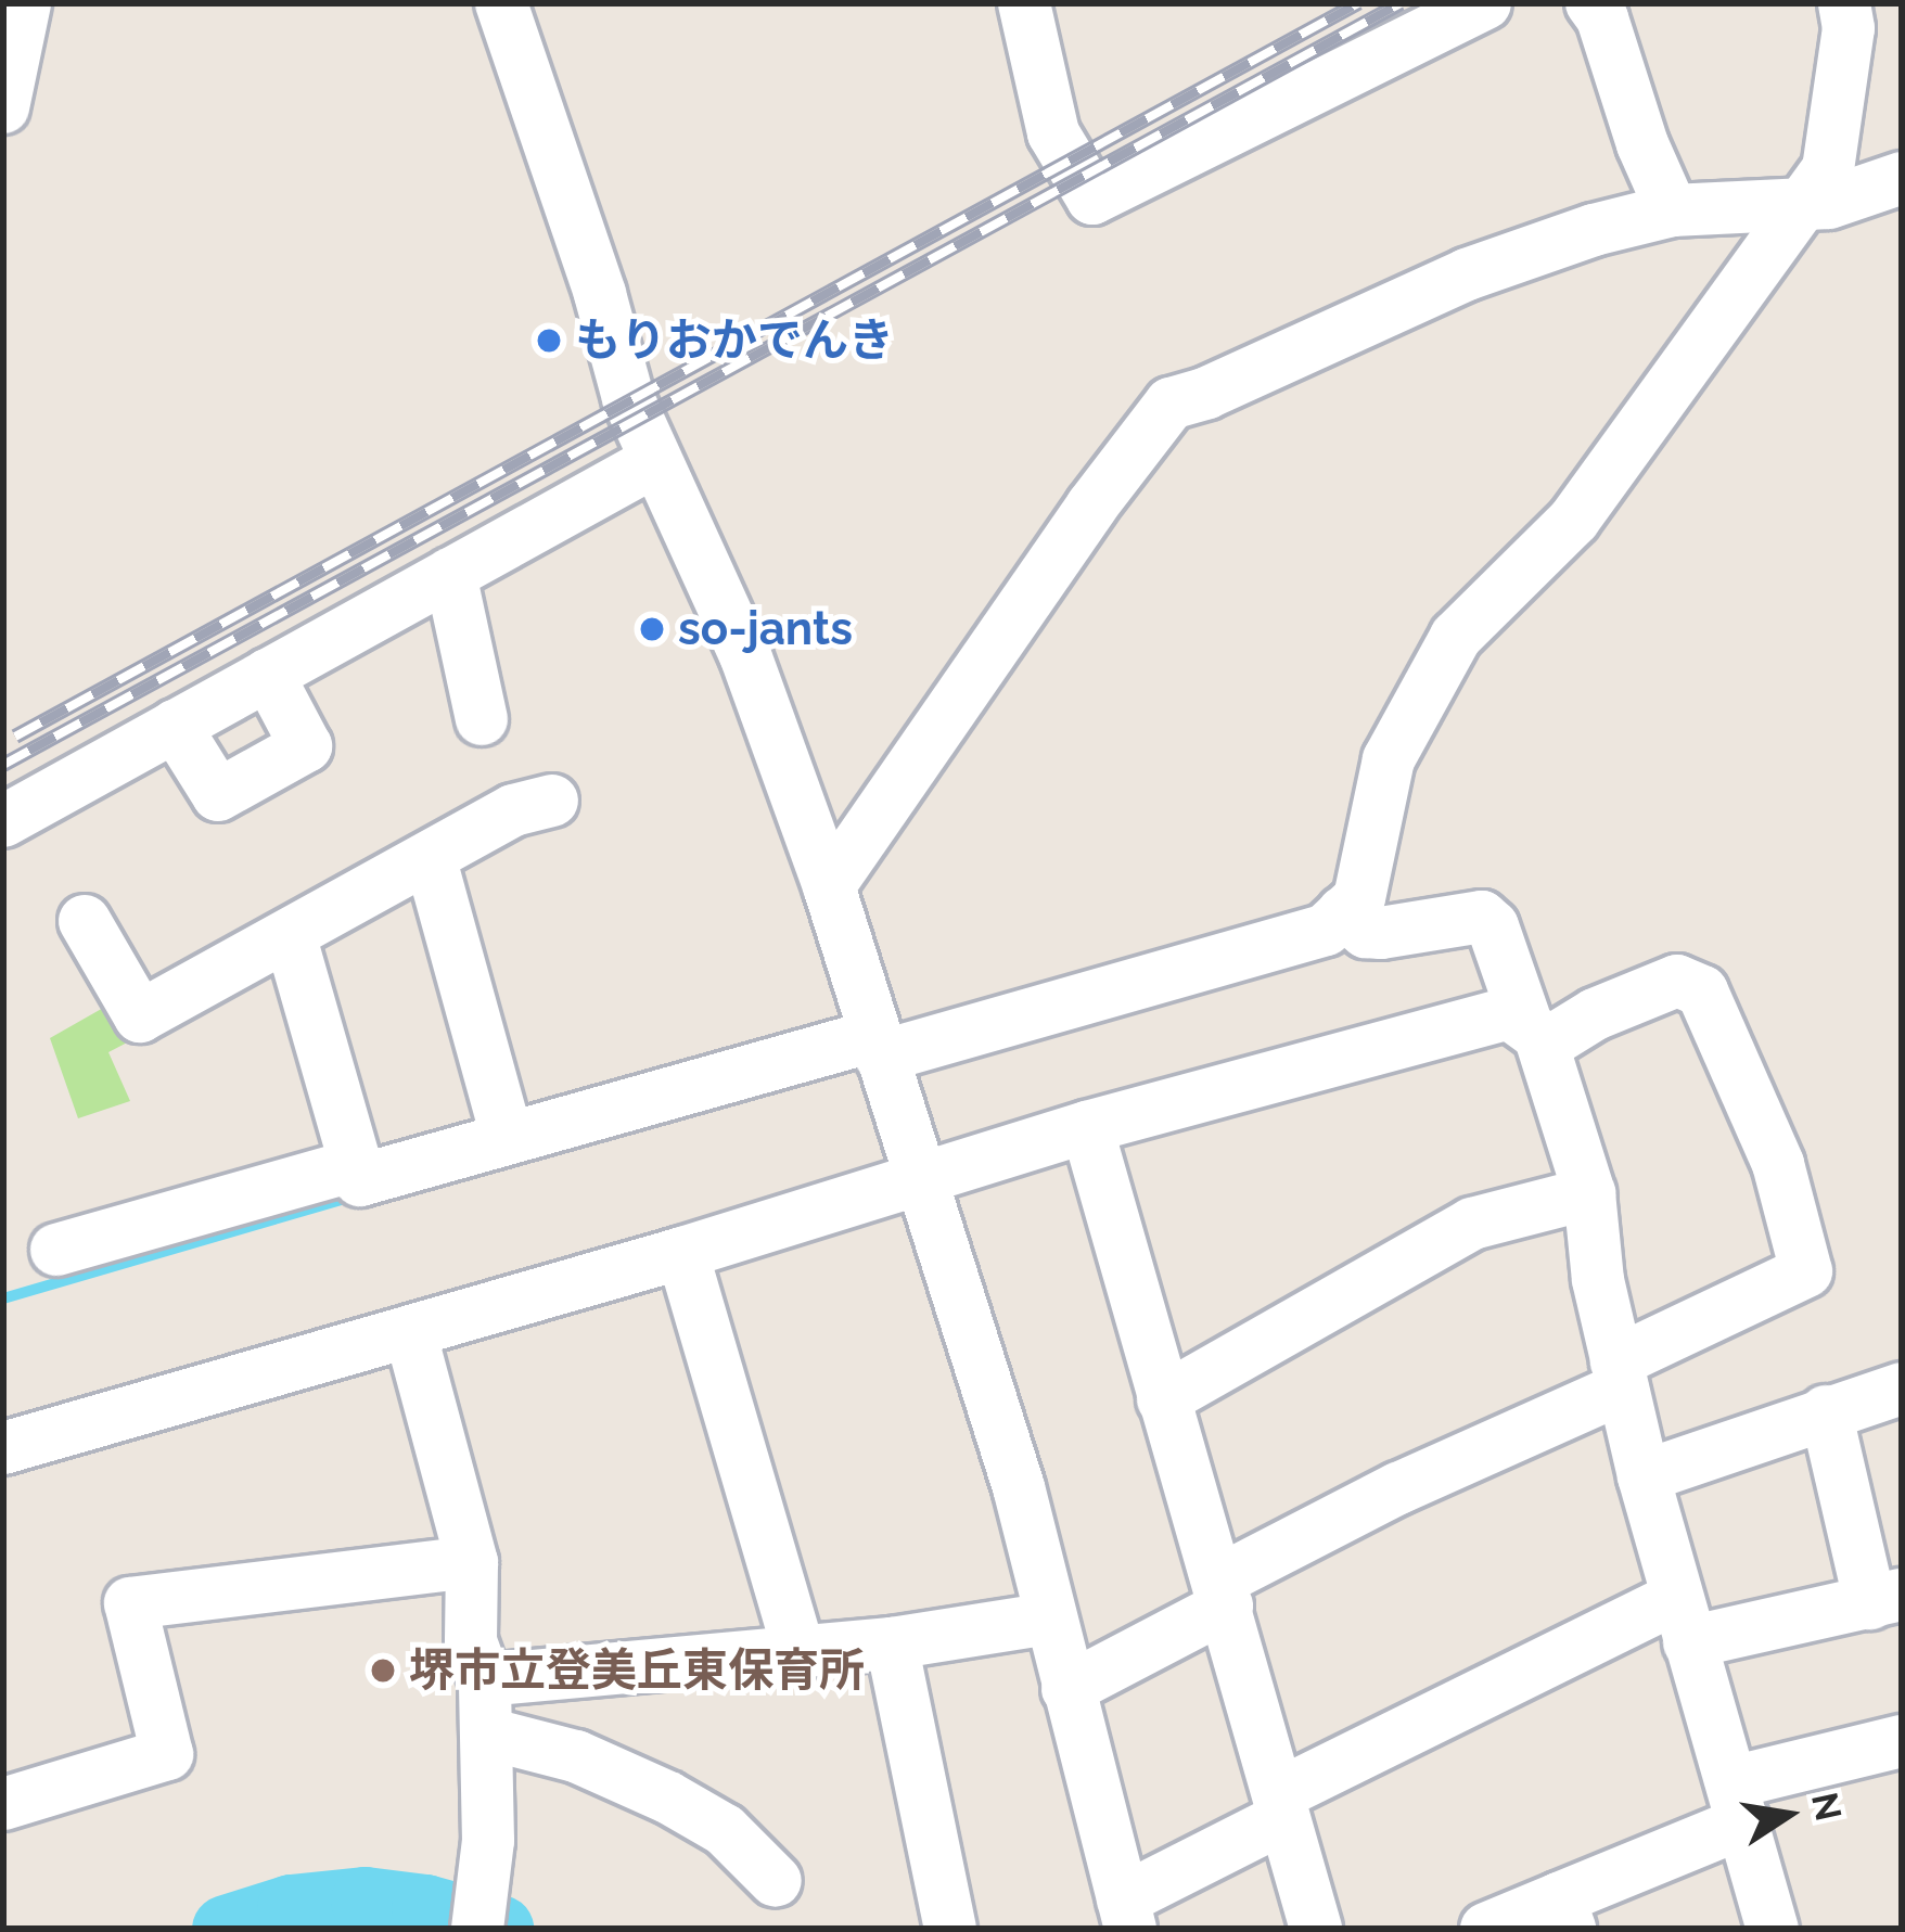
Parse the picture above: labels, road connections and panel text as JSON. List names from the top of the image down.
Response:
{
  "places": ["もりおかでんき", "so-jants", "堺市立登美丘東保育所"],
  "north": "right"
}
